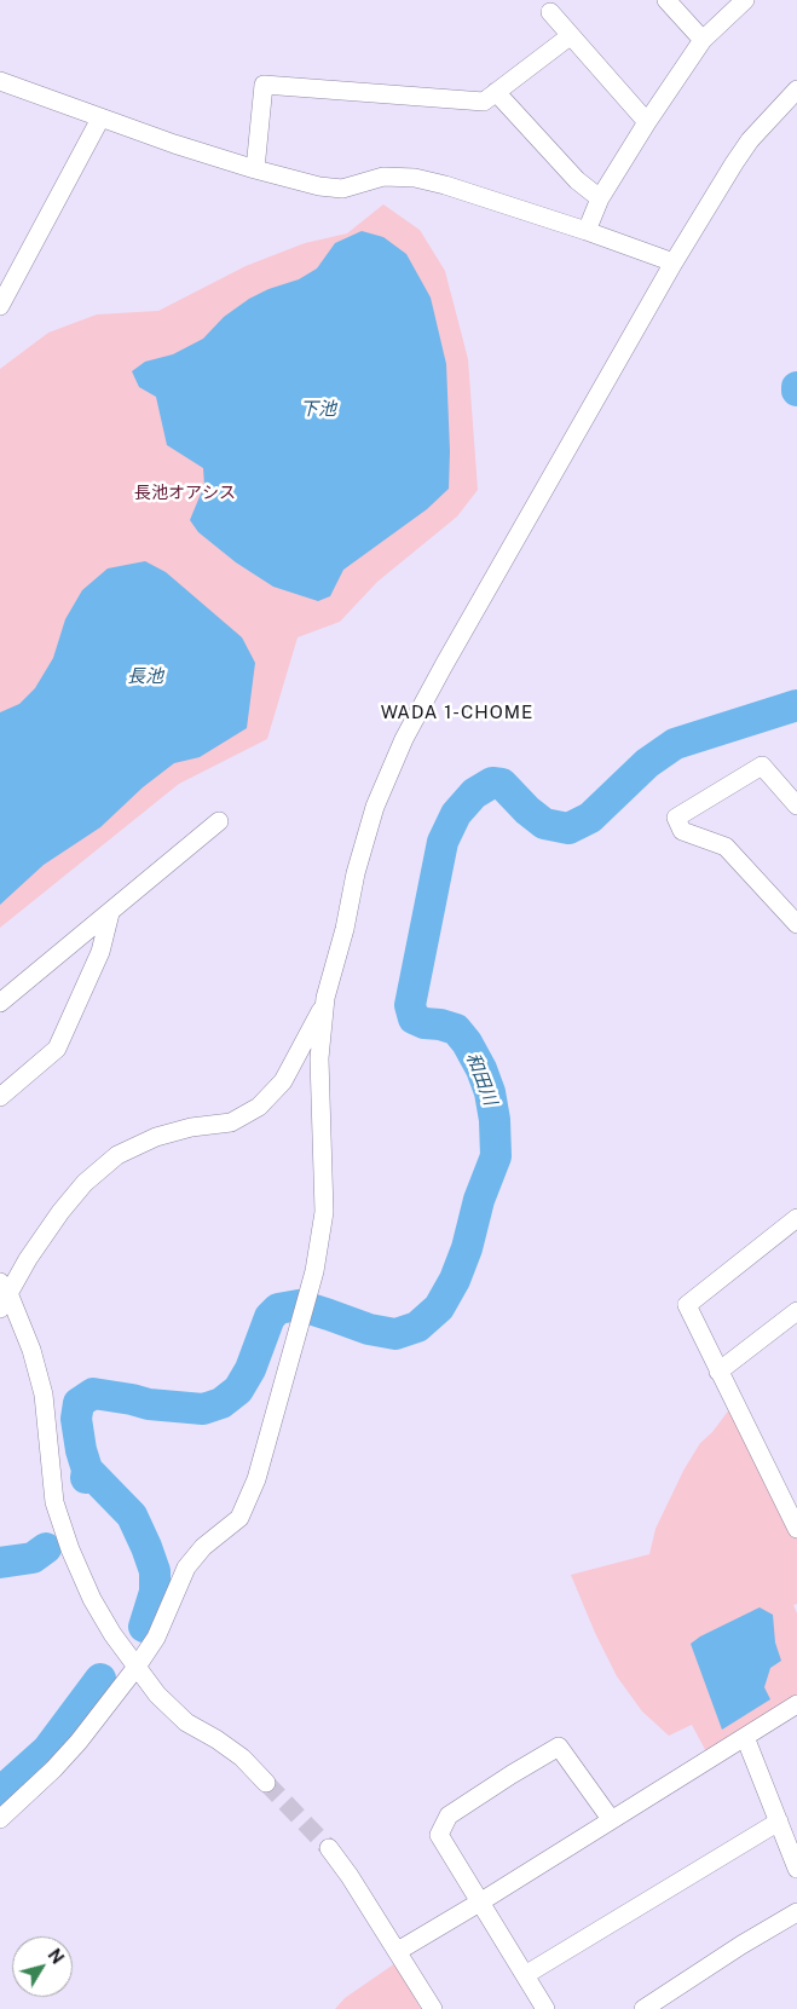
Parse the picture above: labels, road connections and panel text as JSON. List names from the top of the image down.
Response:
{
  "districts": ["WADA 1-CHOME"],
  "water": ["下池", "長池", "和田川"],
  "parks": ["長池オアシス"],
  "north": "top right"
}
